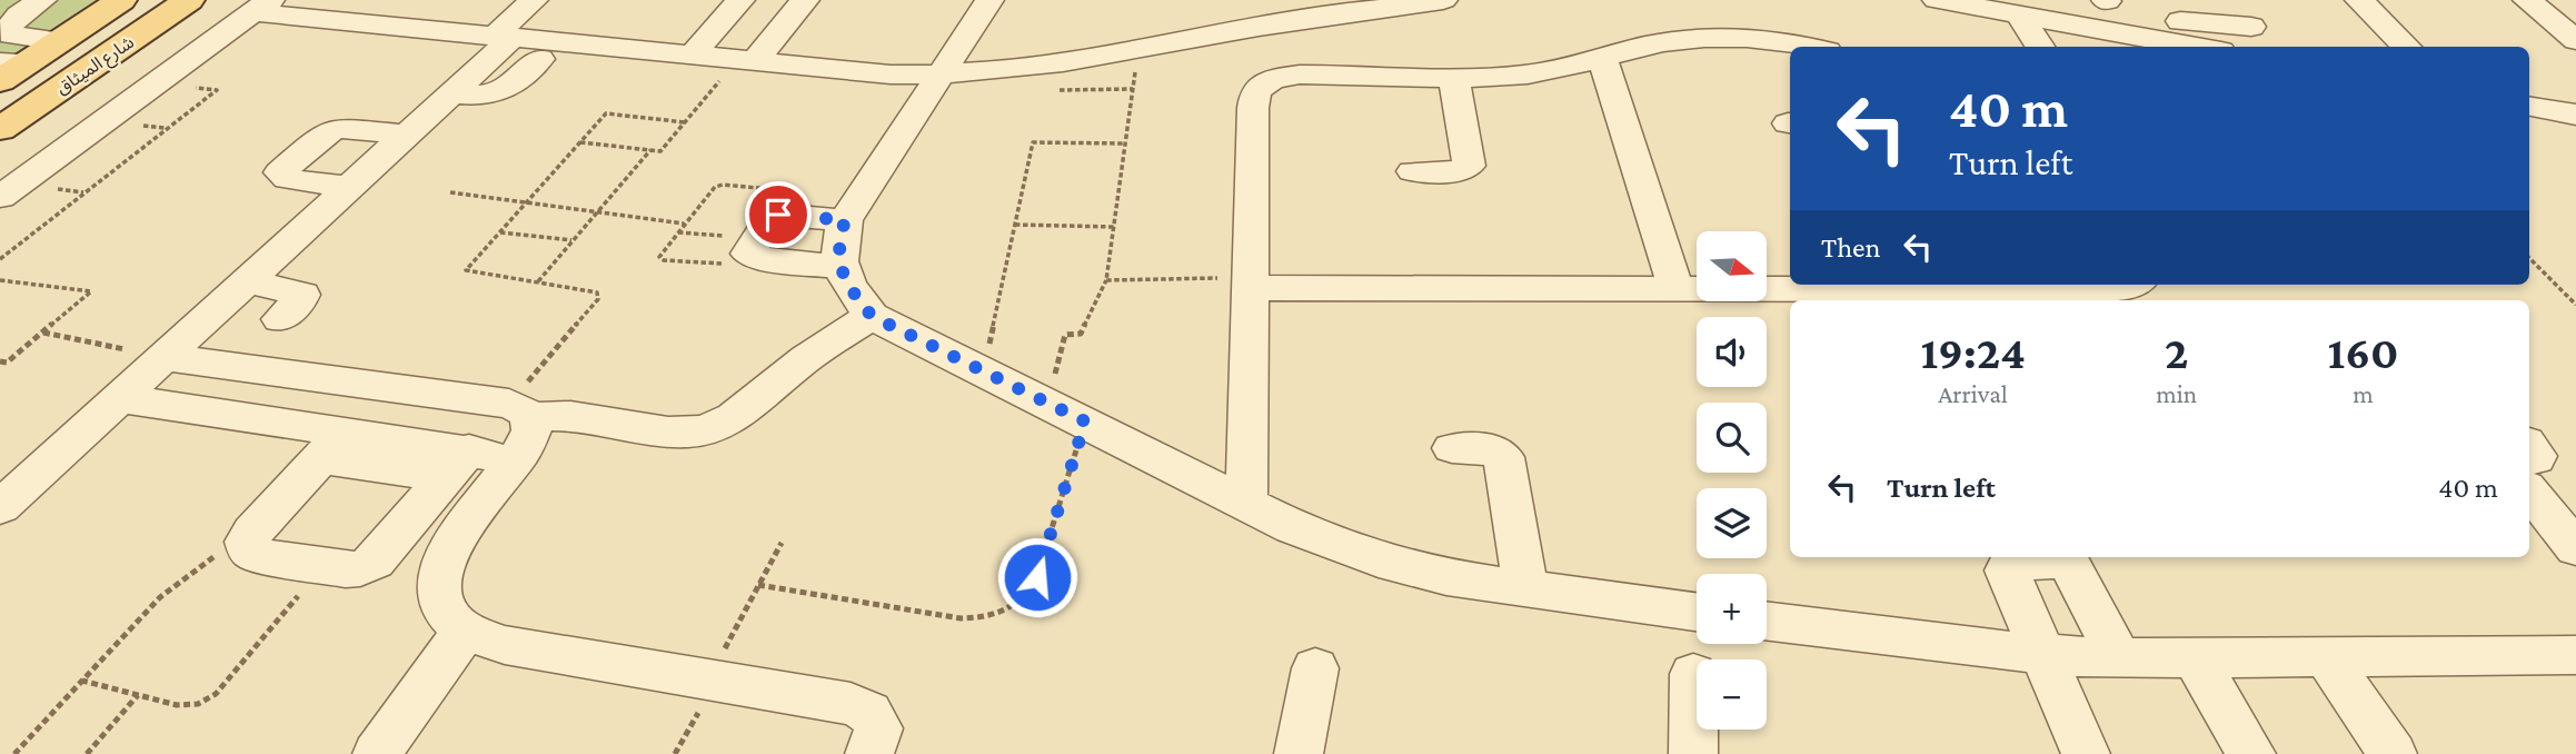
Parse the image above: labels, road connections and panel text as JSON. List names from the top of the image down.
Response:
{
  "streets": {
    "main road": ["شارع الميثاق"]
  },
  "north": "right",
  "page": {
    "turn": ["40 m", "Turn left"],
    "then": "Then",
    "map_buttons": ["+", "−"],
    "eta": [
      "19:24",
      "Arrival",
      "2",
      "min",
      "160",
      "m"
    ],
    "list": [
      {
        "name": "Turn left",
        "value": "40 m"
      }
    ]
  }
}
